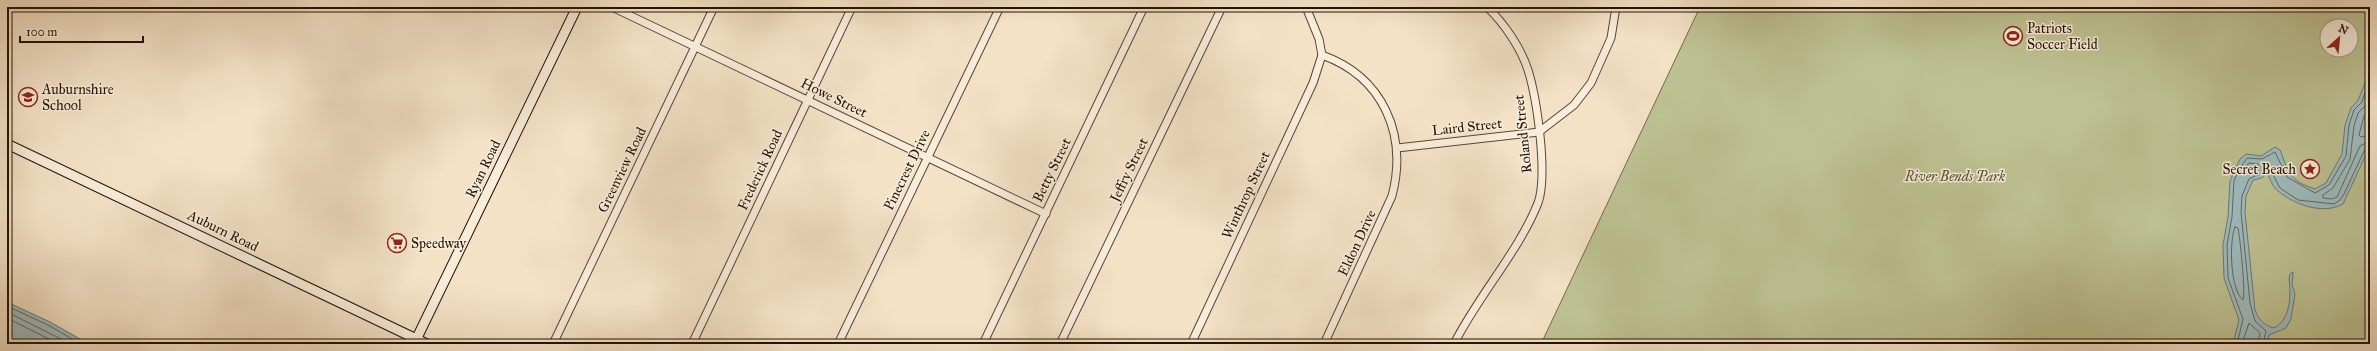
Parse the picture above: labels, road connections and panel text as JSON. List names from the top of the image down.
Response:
{
  "streets": {
    "main road": ["Ryan Road", "Auburn Road"],
    "street": [
      "Howe Street",
      "Laird Street",
      "Roland Street",
      "Greenview Road",
      "Frederick Road",
      "Pinecrest Drive",
      "Betty Street",
      "Jeffry Street",
      "Winthrop Street",
      "Eldon Drive"
    ]
  },
  "crossings": [
    ["Howe Street", "Greenview Road"],
    ["Howe Street", "Frederick Road"],
    ["Howe Street", "Pinecrest Drive"],
    ["Howe Street", "Betty Street"],
    ["Laird Street", "Roland Street"],
    ["Laird Street", "Eldon Drive"],
    ["Ryan Road", "Auburn Road"],
    ["Winthrop Street", "Eldon Drive"]
  ],
  "parks": ["River Bends Park"],
  "places": {
    "sports": ["Patriots Soccer Field"],
    "school or university": ["Auburnshire School"],
    "place": ["Secret Beach"],
    "supermarket": ["Speedway"]
  },
  "scale_bar": "100 m",
  "north": "top right"
}
